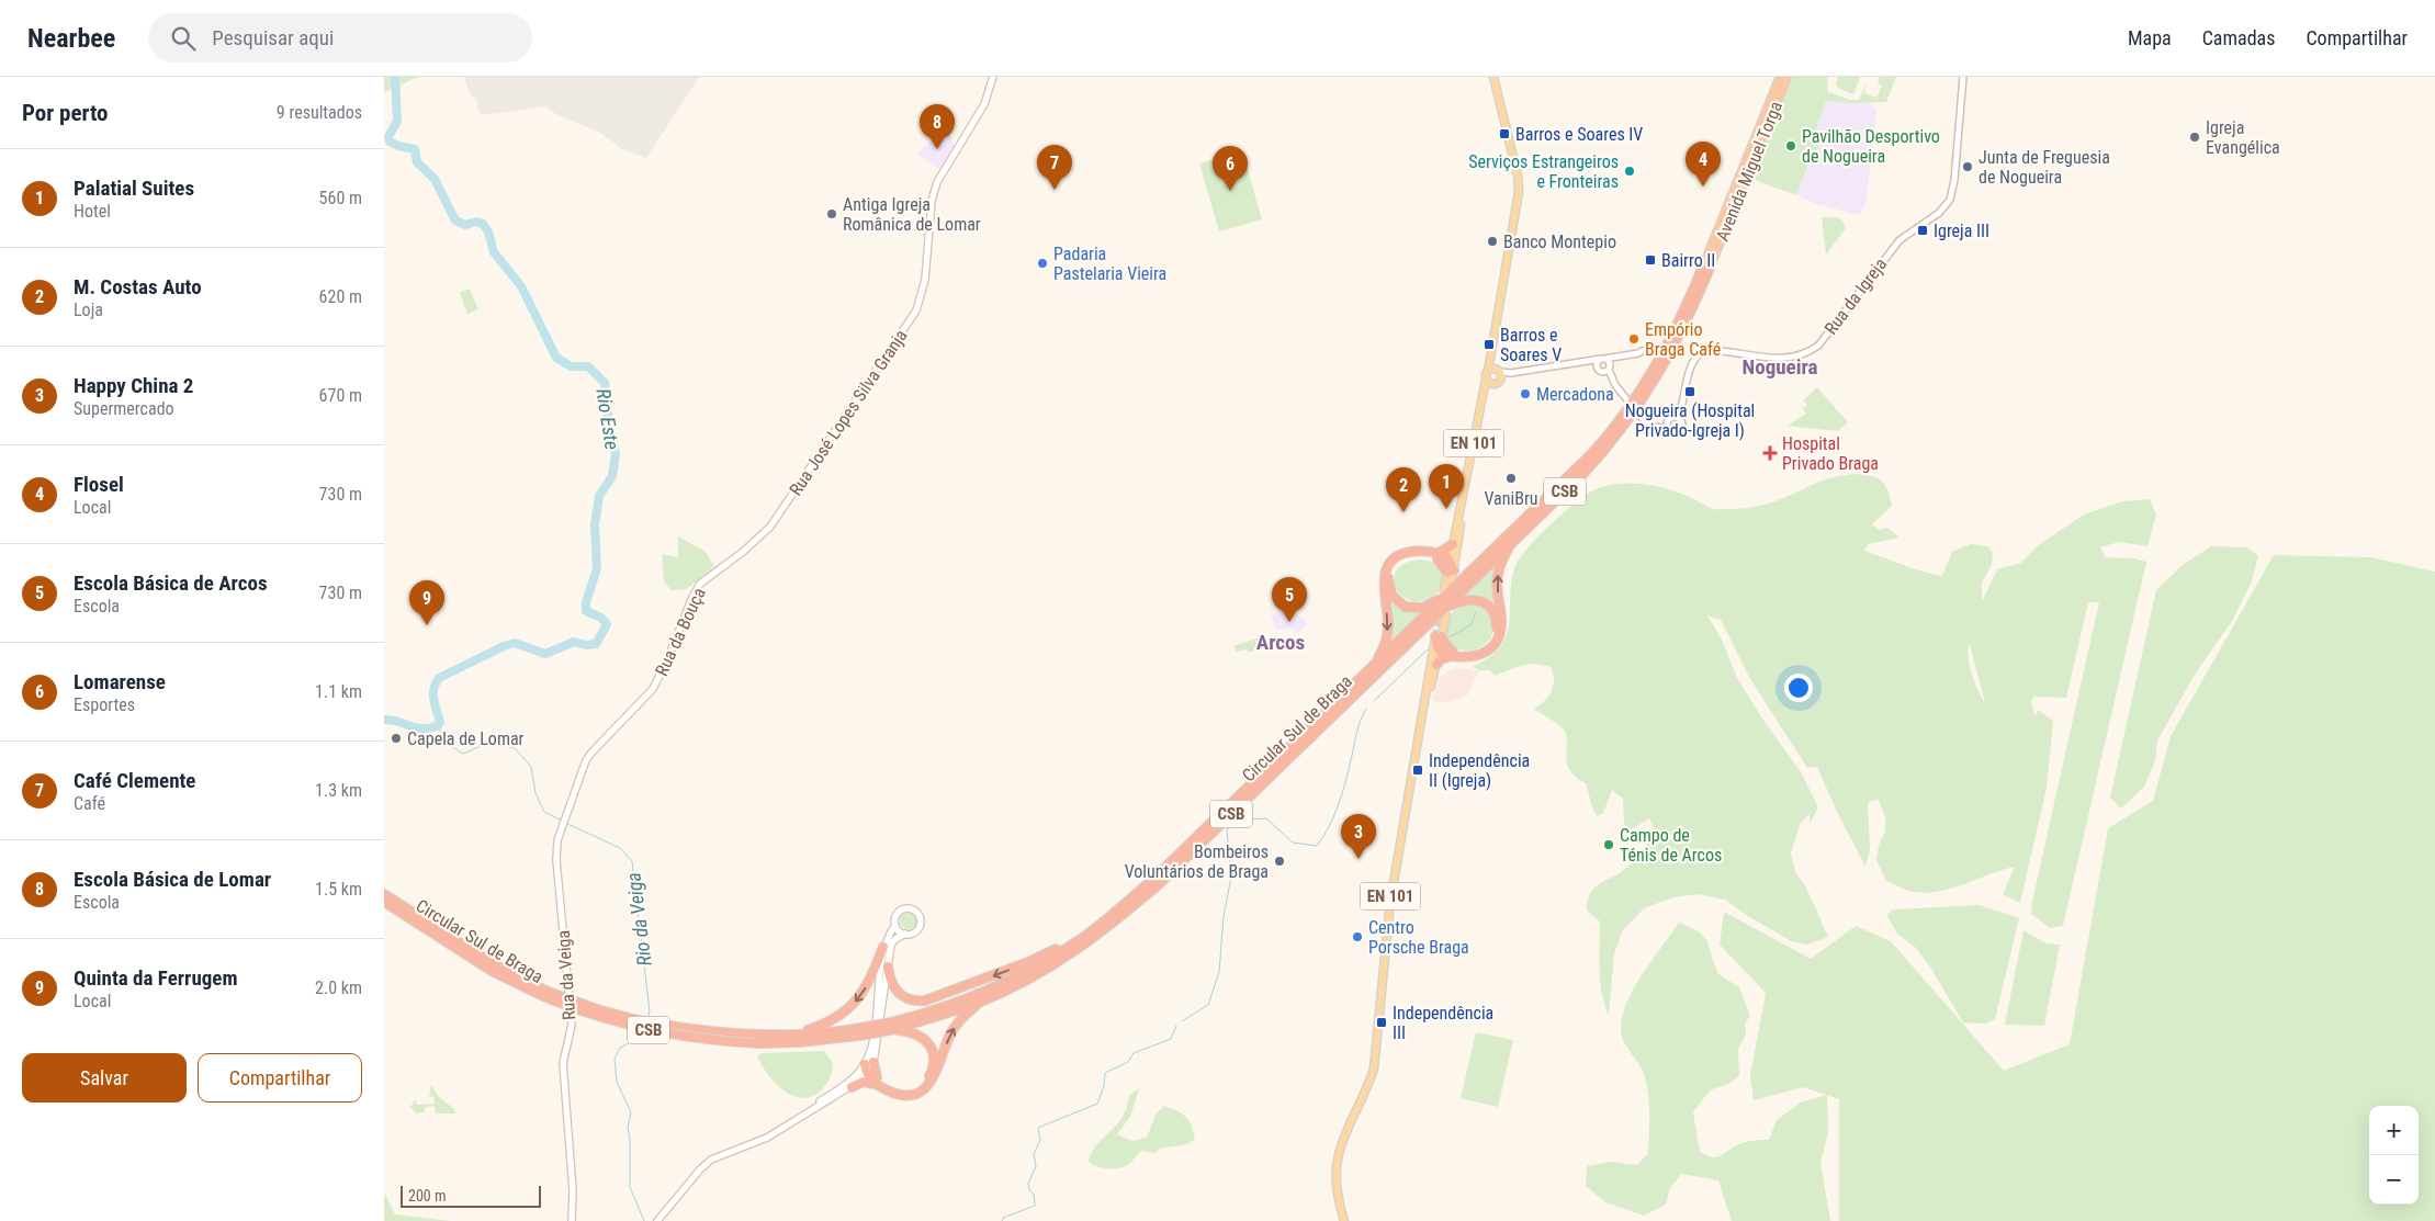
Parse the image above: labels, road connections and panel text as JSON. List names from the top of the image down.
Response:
{
  "streets": {
    "highway": ["Avenida Miguel Torga", "CSB", "Circular Sul de Braga"],
    "main road": [
      "Rua José Lopes Silva Granja",
      "EN 101",
      "Rua da Bouça",
      "Rua da Veiga"
    ],
    "street": ["Rua da Igreja"]
  },
  "crossings": [
    ["Avenida Miguel Torga", "Circular Sul de Braga"],
    ["Rua José Lopes Silva Granja", "Rua da Bouça"],
    ["Rua da Bouça", "Rua da Veiga"]
  ],
  "districts": ["Nogueira", "Arcos"],
  "water": ["Rio Este", "Rio da Veiga"],
  "places": {
    "transit": [
      "Barros e Soares IV",
      "Igreja III",
      "Bairro II",
      "Barros e Soares V",
      "Nogueira (Hospital Privado-Igreja I)",
      "Independência II (Igreja)",
      "Independência III"
    ],
    "other": [
      "Igreja Evangélica",
      "Pavilhão Desportivo de Nogueira",
      "Junta de Freguesia de Nogueira",
      "Serviços Estrangeiros e Fronteiras",
      "Antiga Igreja Românica de Lomar",
      "Banco Montepio",
      "Padaria Pastelaria Vieira",
      "Empório Braga Café",
      "Mercadona",
      "VaniBru",
      "Capela de Lomar",
      "Campo de Ténis de Arcos",
      "Bombeiros Voluntários de Braga",
      "Centro Porsche Braga"
    ],
    "health": ["Hospital Privado Braga"]
  },
  "scale_bar": "200 m",
  "page": {
    "header": "Nearbee",
    "search": "Pesquisar aqui",
    "nav": ["Mapa", "Camadas", "Compartilhar"],
    "heading": ["Por perto", "9 resultados"],
    "pins": [
      "8",
      "4",
      "7",
      "6",
      "1",
      "2",
      "5",
      "9",
      "3"
    ],
    "list": [
      {
        "mark": "1",
        "name": "Palatial Suites",
        "note": "Hotel",
        "value": "560 m"
      },
      {
        "mark": "2",
        "name": "M. Costas Auto",
        "note": "Loja",
        "value": "620 m"
      },
      {
        "mark": "3",
        "name": "Happy China 2",
        "note": "Supermercado",
        "value": "670 m"
      },
      {
        "mark": "4",
        "name": "Flosel",
        "note": "Local",
        "value": "730 m"
      },
      {
        "mark": "5",
        "name": "Escola Básica de Arcos",
        "note": "Escola",
        "value": "730 m"
      },
      {
        "mark": "6",
        "name": "Lomarense",
        "note": "Esportes",
        "value": "1.1 km"
      },
      {
        "mark": "7",
        "name": "Café Clemente",
        "note": "Café",
        "value": "1.3 km"
      },
      {
        "mark": "8",
        "name": "Escola Básica de Lomar",
        "note": "Escola",
        "value": "1.5 km"
      },
      {
        "mark": "9",
        "name": "Quinta da Ferrugem",
        "note": "Local",
        "value": "2.0 km"
      }
    ],
    "buttons": ["Salvar", "Compartilhar"],
    "map_buttons": ["+", "−"],
    "scale": "200 m"
  }
}
